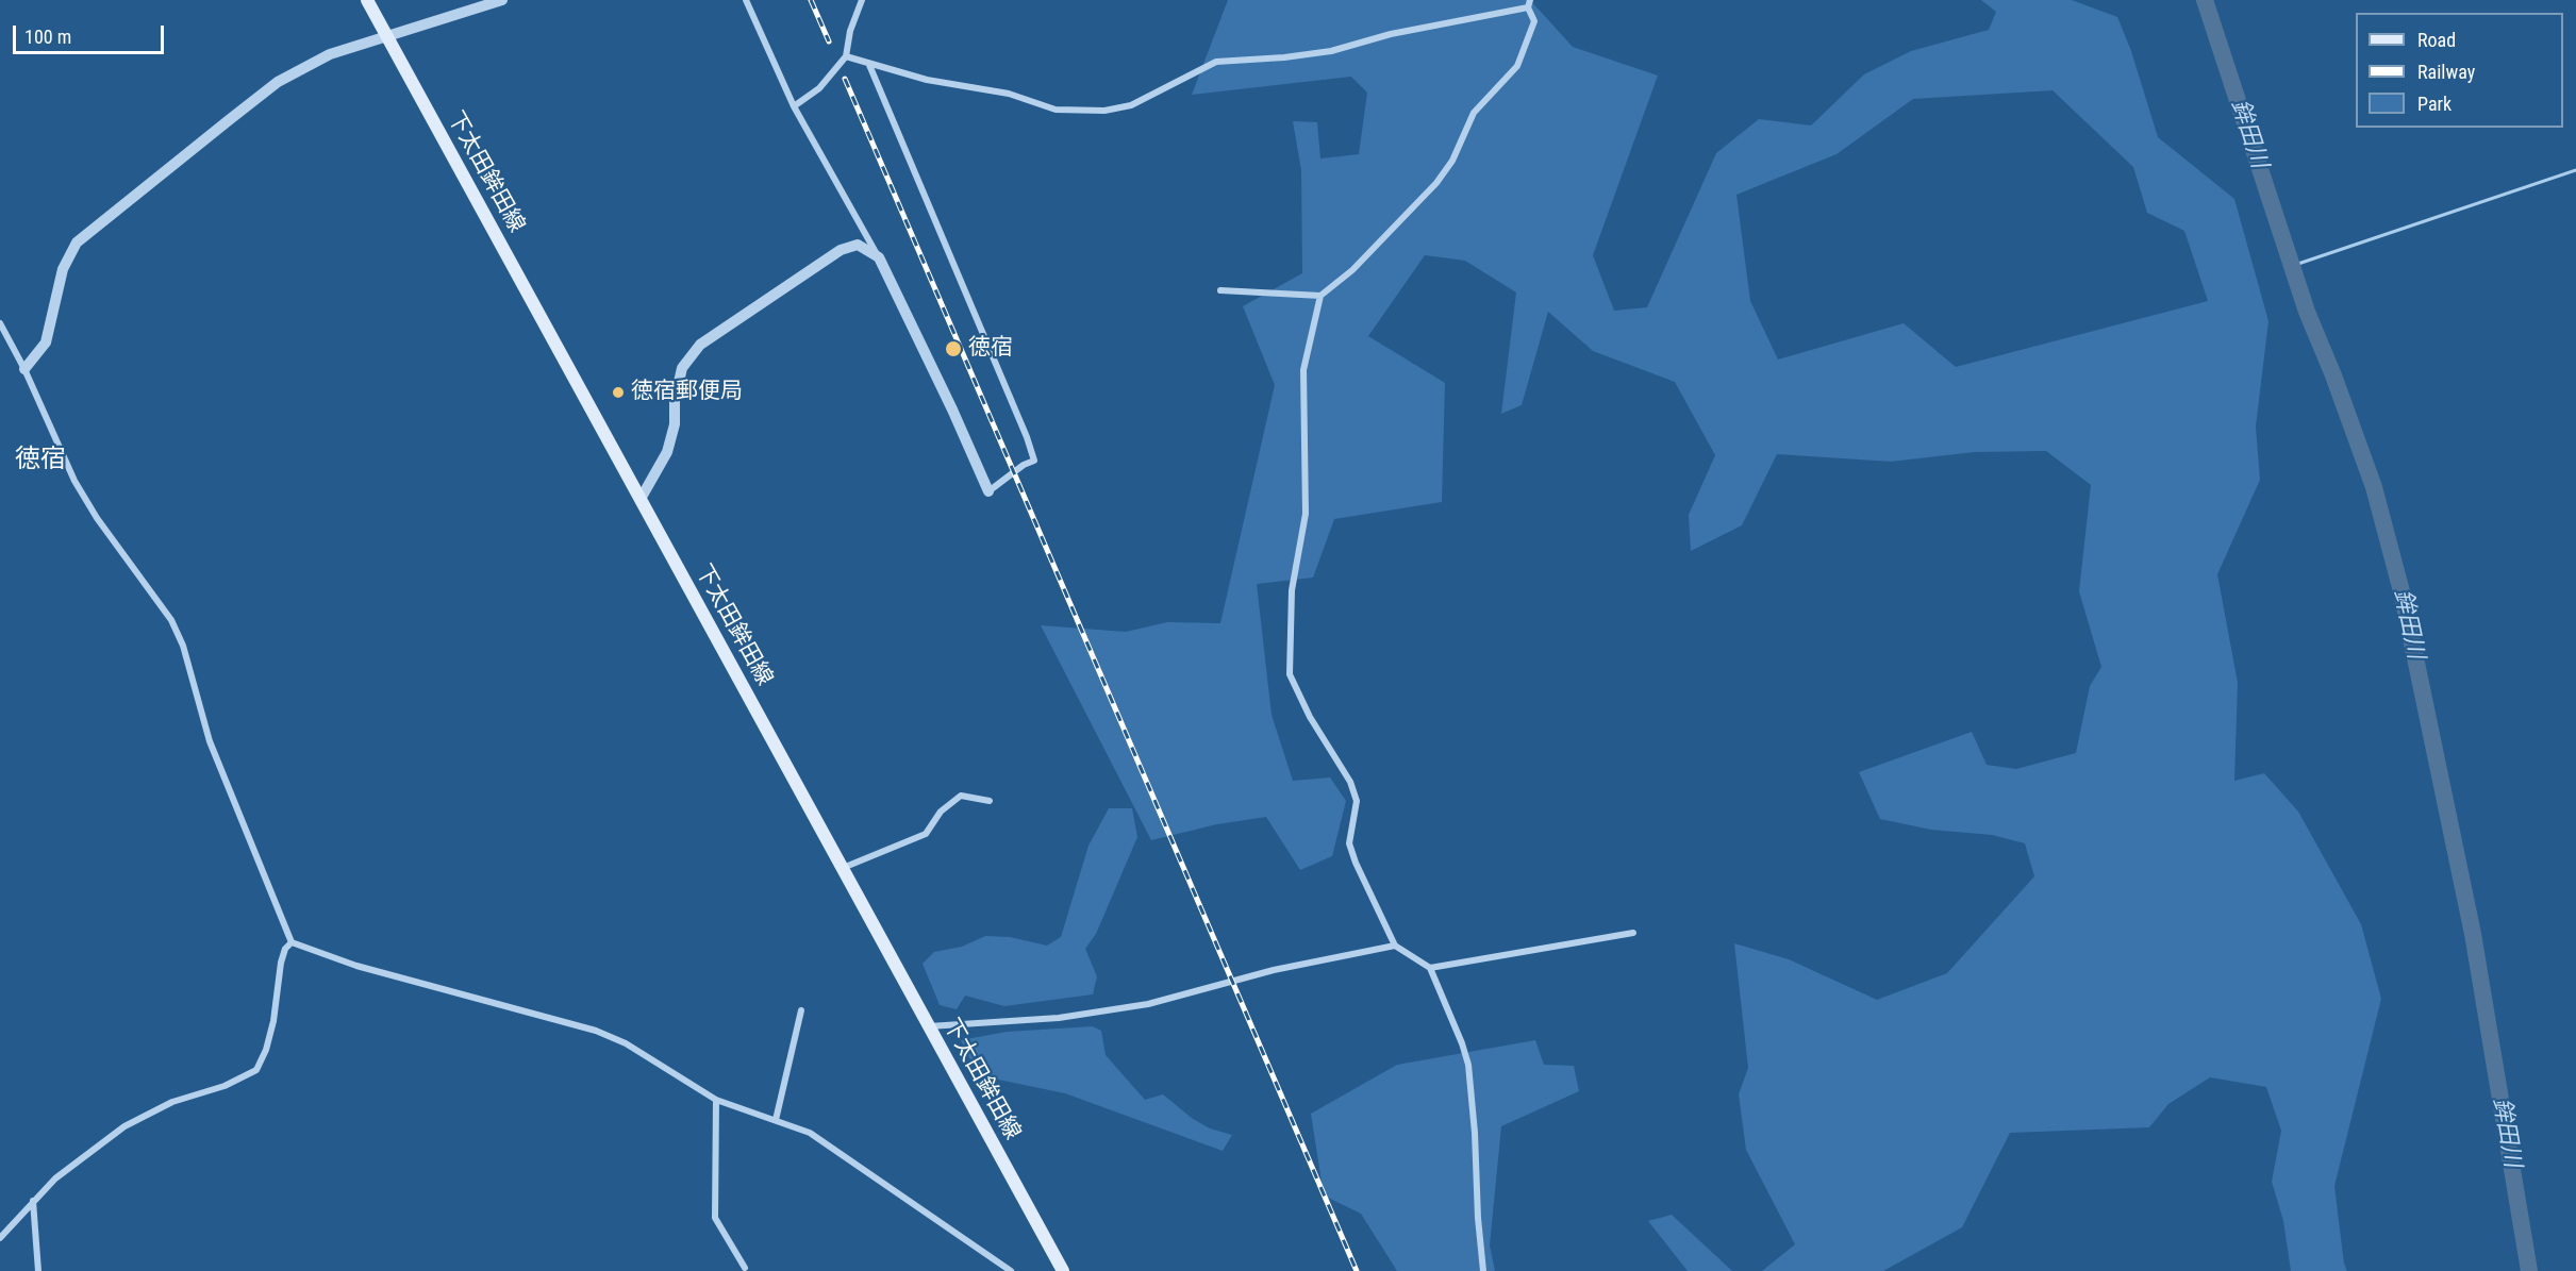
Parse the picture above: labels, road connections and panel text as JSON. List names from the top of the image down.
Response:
{
  "streets": {
    "main road": ["下太田鉾田線"]
  },
  "districts": ["徳宿"],
  "water": ["鉾田川"],
  "places": ["徳宿", "徳宿郵便局"],
  "legend": ["Road", "Railway", "Park"],
  "scale_bar": "100 m"
}
